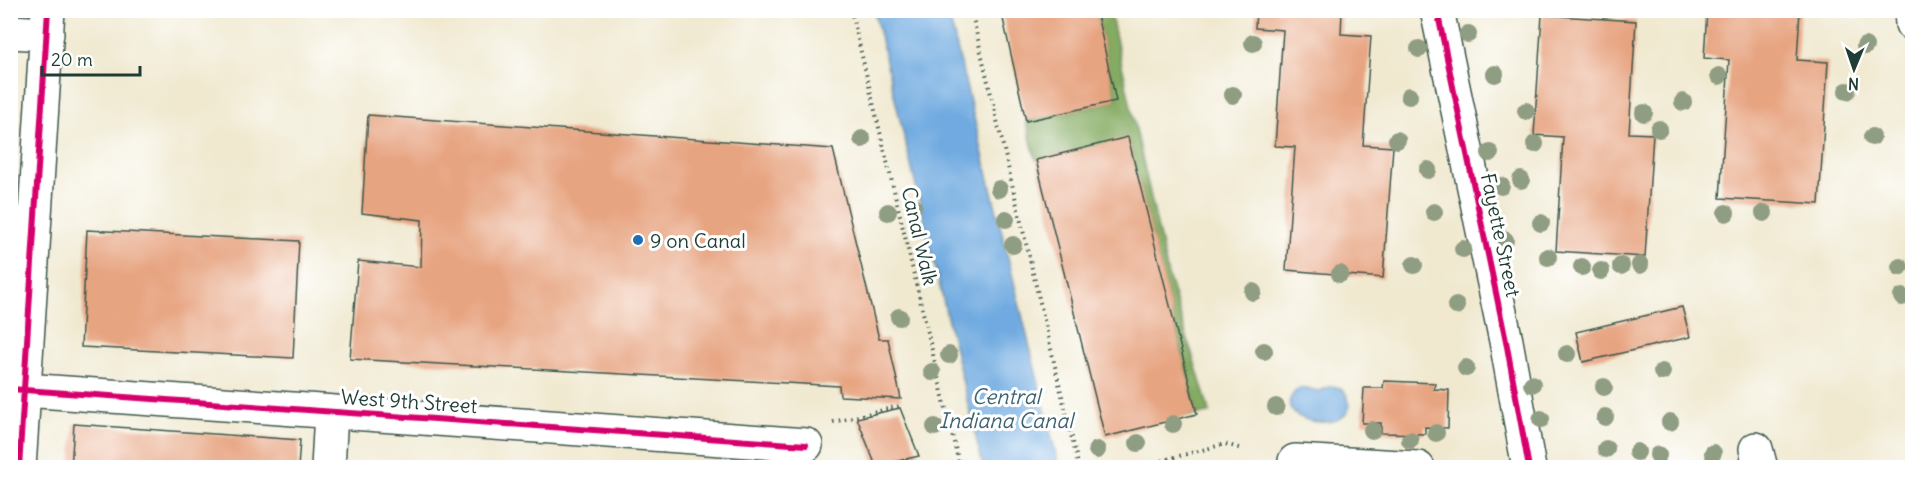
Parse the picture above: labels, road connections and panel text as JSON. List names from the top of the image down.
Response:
{
  "streets": {
    "street": ["Fayette Street", "West 9th Street"],
    "path": ["Canal Walk"]
  },
  "water": ["Central Indiana Canal"],
  "places": ["9 on Canal"],
  "scale_bar": "20 m",
  "north": "bottom"
}
